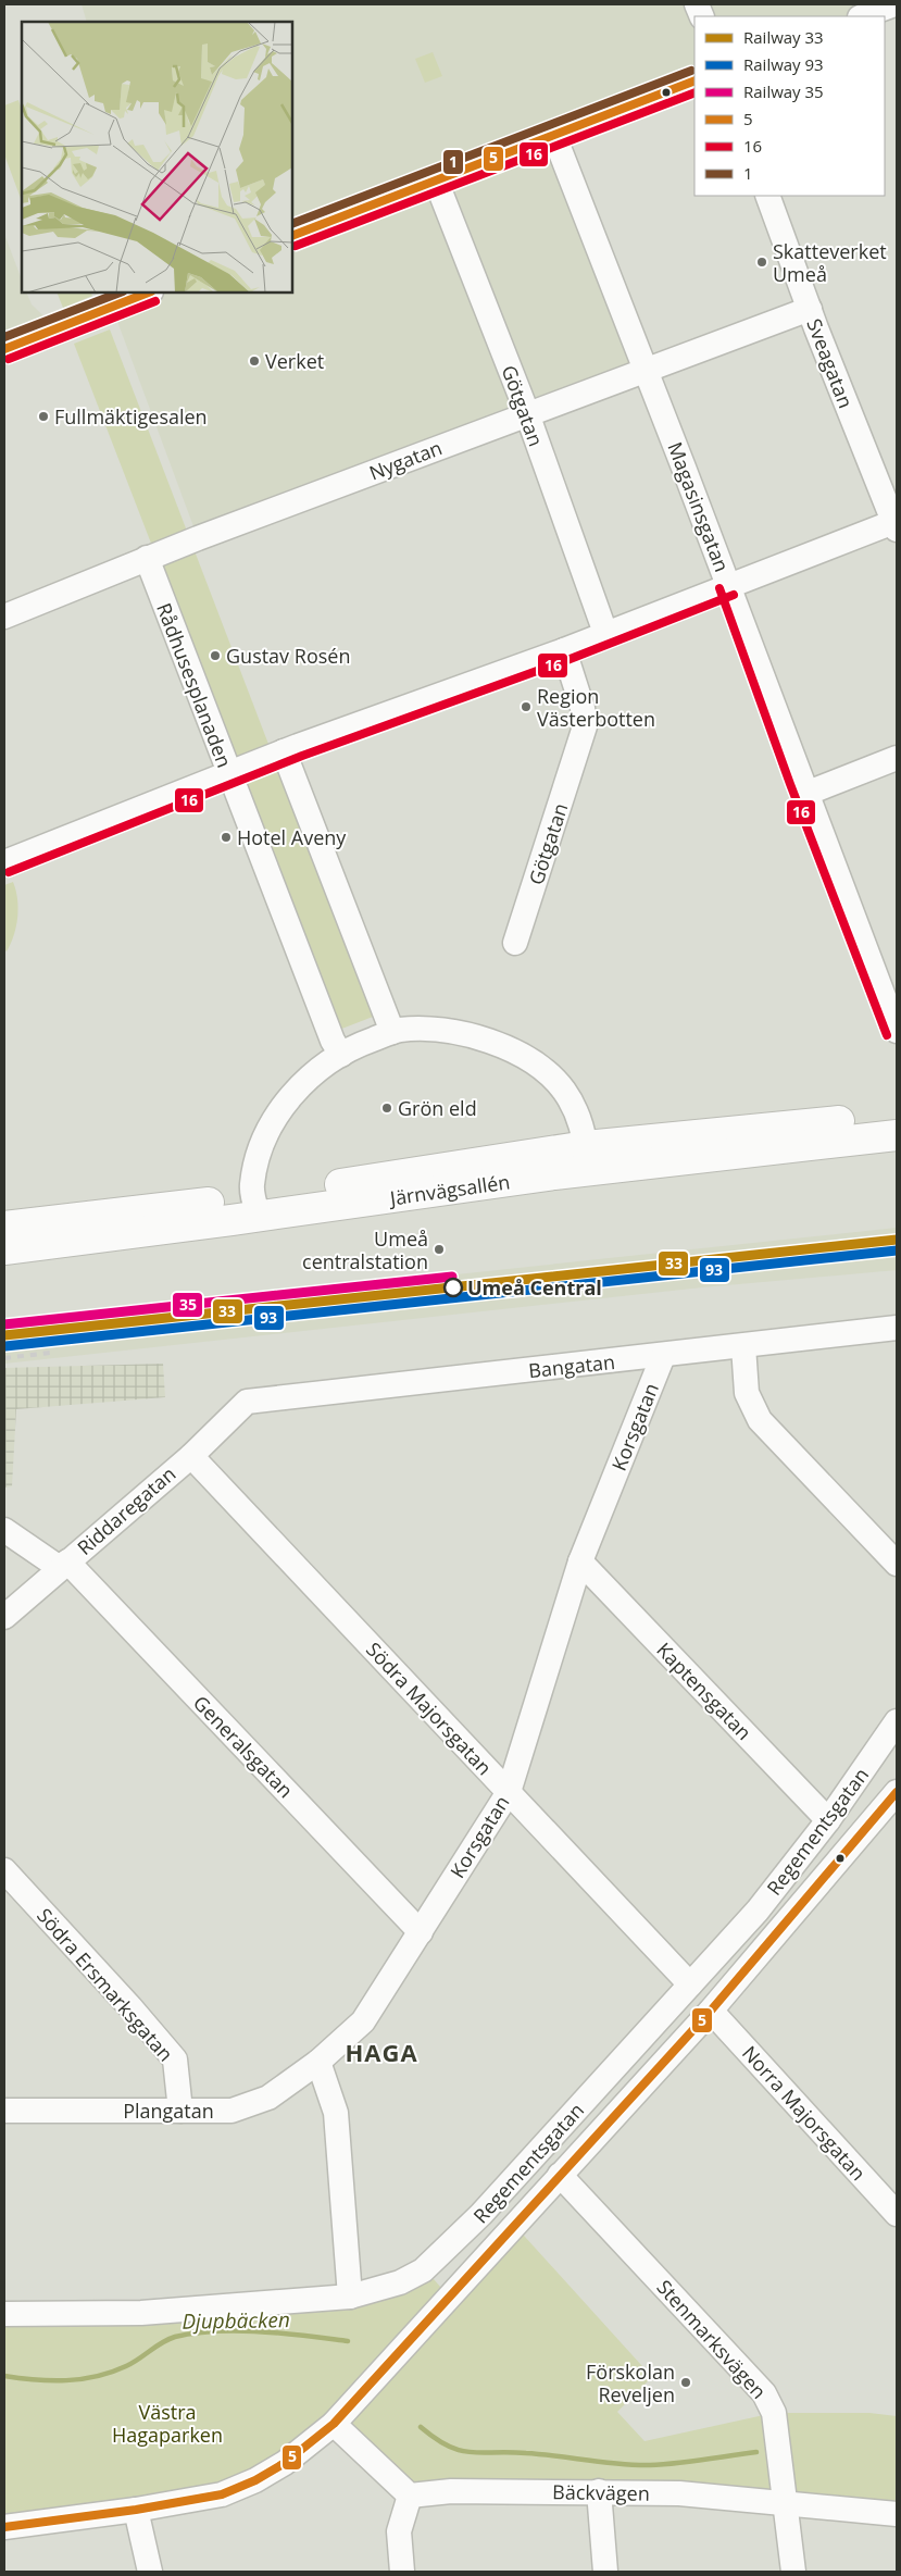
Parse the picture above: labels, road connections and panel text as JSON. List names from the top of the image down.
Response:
{
  "streets": {
    "main road": ["Järnvägsallén"],
    "street": [
      "Sveagatan",
      "Götgatan",
      "Nygatan",
      "Magasinsgatan",
      "Rådhusesplanaden",
      "Bangatan",
      "Korsgatan",
      "Riddaregatan",
      "Kaptensgatan",
      "Södra Majorsgatan",
      "Generalsgatan",
      "Regementsgatan",
      "Södra Ersmarksgatan",
      "Plangatan",
      "Norra Majorsgatan",
      "Stenmarksvägen",
      "Bäckvägen"
    ]
  },
  "crossings": [
    ["Sveagatan", "Nygatan"],
    ["Götgatan", "Nygatan"],
    ["Nygatan", "Magasinsgatan"],
    ["Nygatan", "Rådhusesplanaden"],
    ["Bangatan", "Korsgatan"],
    ["Bangatan", "Riddaregatan"],
    ["Korsgatan", "Kaptensgatan"],
    ["Korsgatan", "Södra Majorsgatan"],
    ["Korsgatan", "Generalsgatan"],
    ["Korsgatan", "Plangatan"],
    ["Riddaregatan", "Södra Majorsgatan"],
    ["Riddaregatan", "Generalsgatan"],
    ["Kaptensgatan", "Regementsgatan"],
    ["Södra Majorsgatan", "Regementsgatan"],
    ["Södra Ersmarksgatan", "Plangatan"],
    ["Stenmarksvägen", "Bäckvägen"]
  ],
  "districts": ["HAGA"],
  "water": ["Djupbäcken"],
  "parks": ["Västra Hagaparken"],
  "places": [
    "Skatteverket Umeå",
    "Verket",
    "Fullmäktigesalen",
    "Gustav Rosén",
    "Region Västerbotten",
    "Hotel Aveny",
    "Grön eld",
    "Umeå centralstation",
    "Umeå Central",
    "Förskolan Reveljen"
  ],
  "lines": [
    "transit line 1",
    "transit line 5",
    "transit line 16",
    "rail line 33",
    "rail line 93",
    "rail line 35"
  ],
  "legend": [
    "Railway 33",
    "Railway 93",
    "Railway 35",
    "5",
    "16",
    "1"
  ]
}
